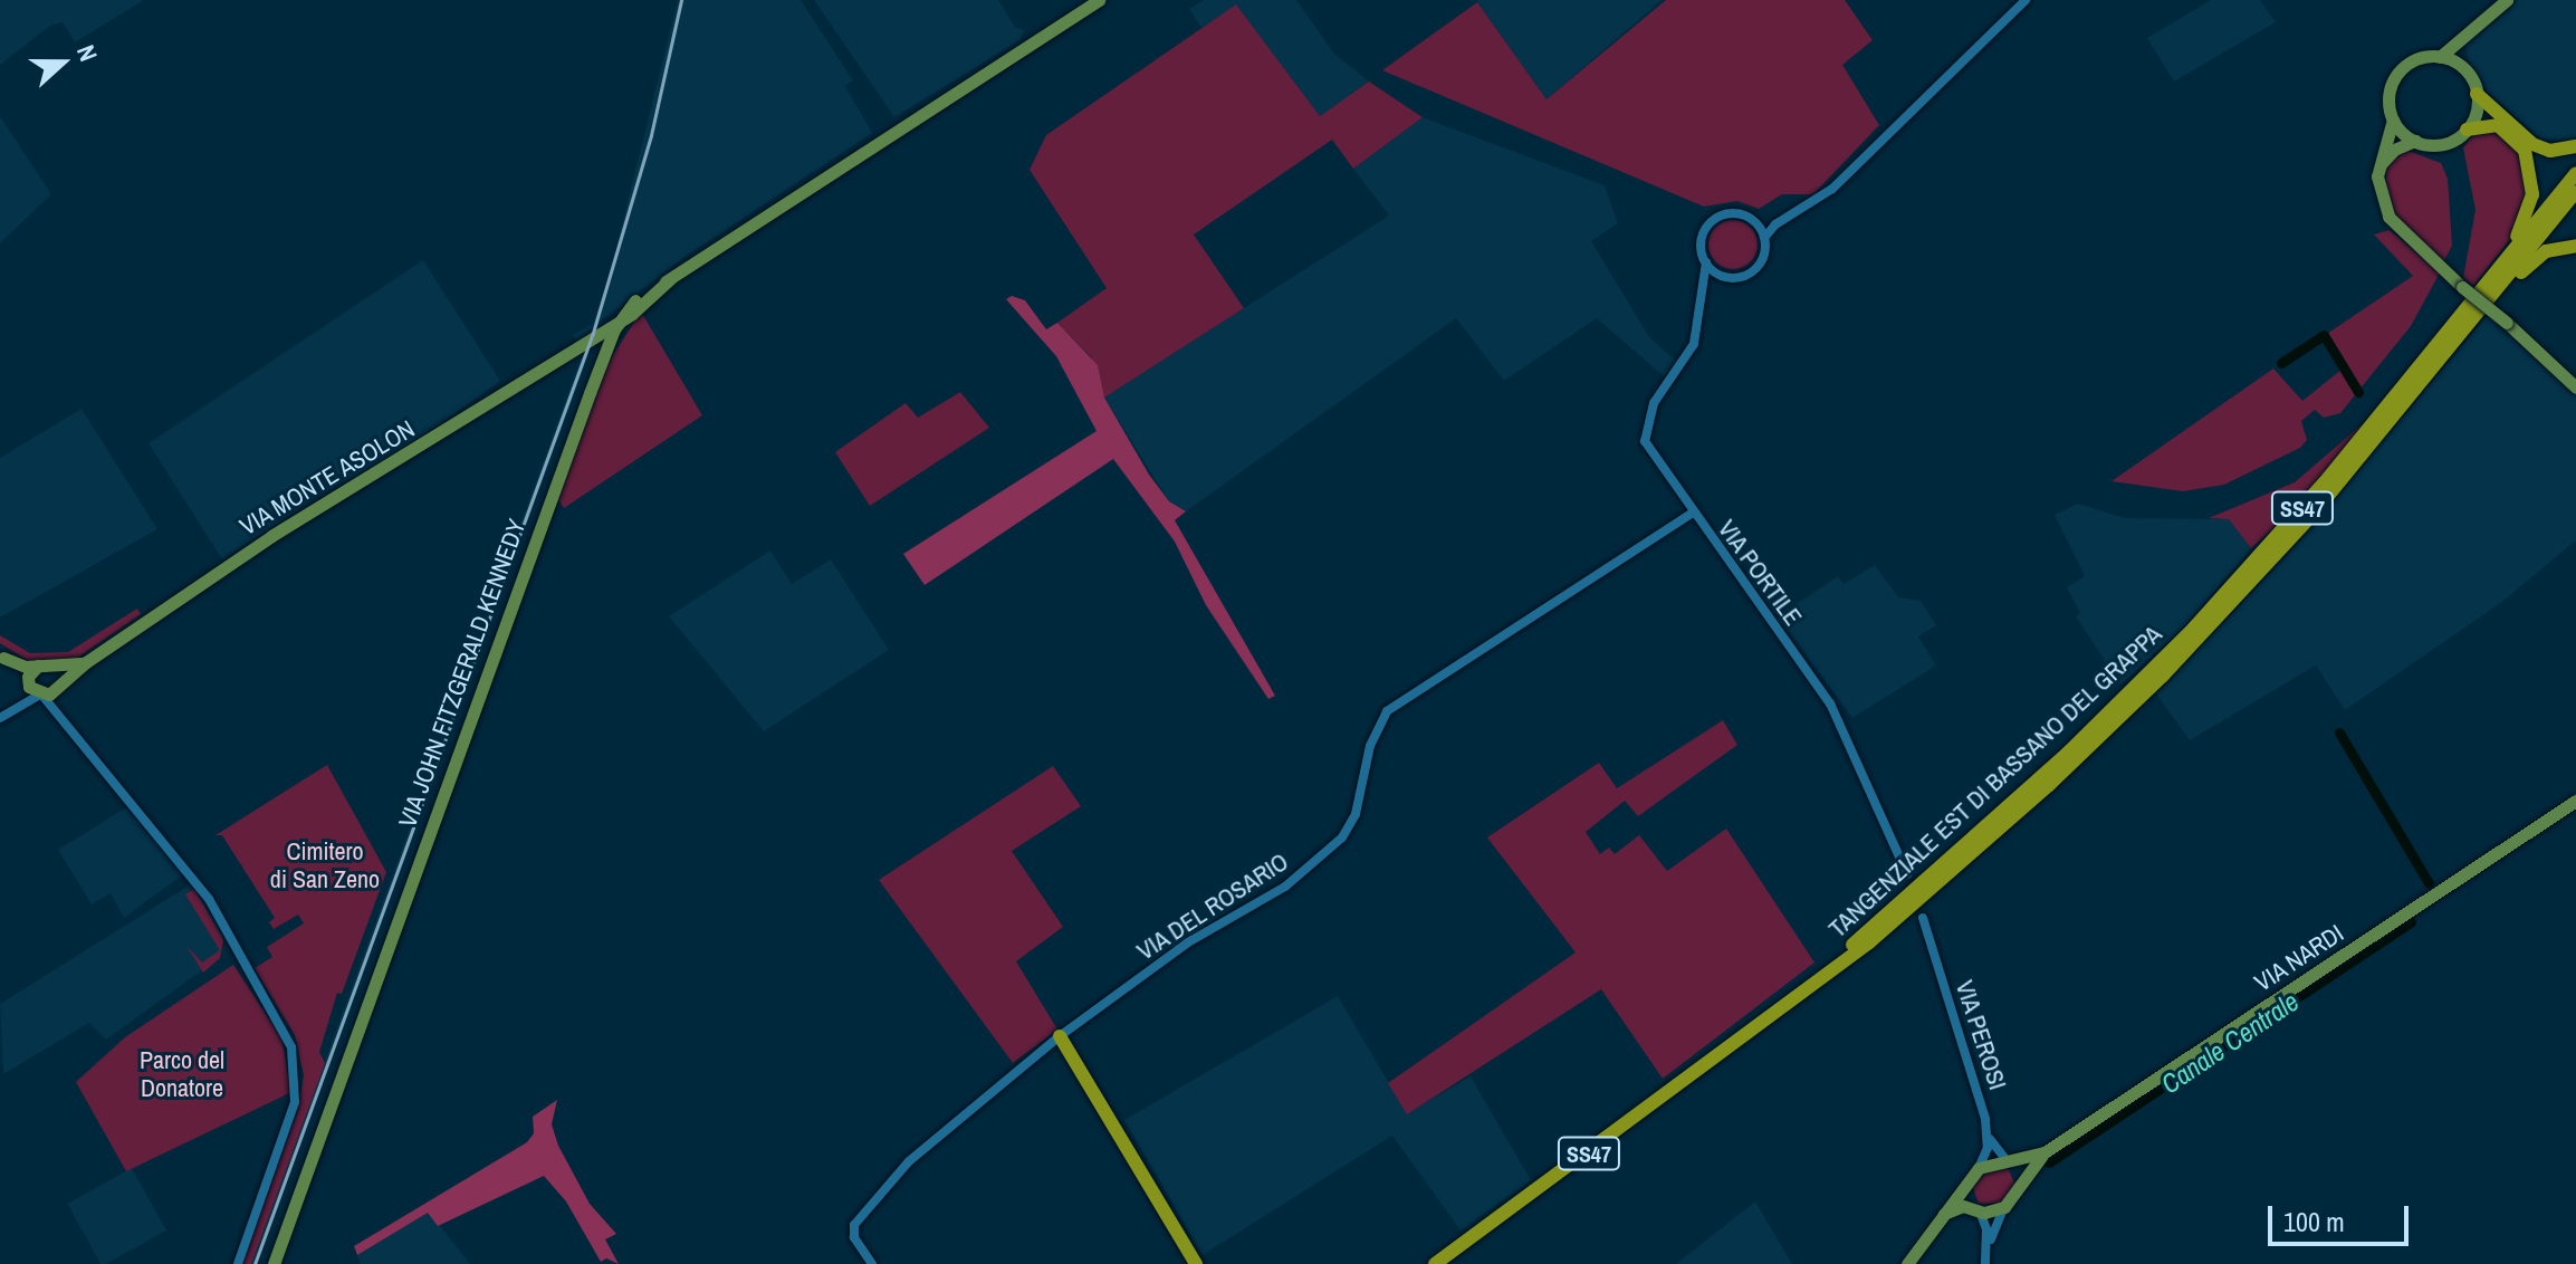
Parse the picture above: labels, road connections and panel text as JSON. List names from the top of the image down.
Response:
{
  "streets": {
    "highway": ["SS47", "TANGENZIALE EST DI BASSANO DEL GRAPPA"],
    "main road": ["VIA MONTE ASOLON", "VIA JOHN FITZGERALD KENNEDY", "VIA NARDI"],
    "street": ["VIA PORTILE", "VIA DEL ROSARIO", "VIA PEROSI"]
  },
  "crossings": [
    ["VIA MONTE ASOLON", "VIA JOHN FITZGERALD KENNEDY"],
    ["SS47", "TANGENZIALE EST DI BASSANO DEL GRAPPA"],
    ["VIA PORTILE", "VIA DEL ROSARIO"],
    ["VIA NARDI", "VIA PEROSI"]
  ],
  "water": ["Canale Centrale"],
  "parks": ["Cimitero di San Zeno", "Parco del Donatore"],
  "scale_bar": "100 m",
  "north": "right"
}
